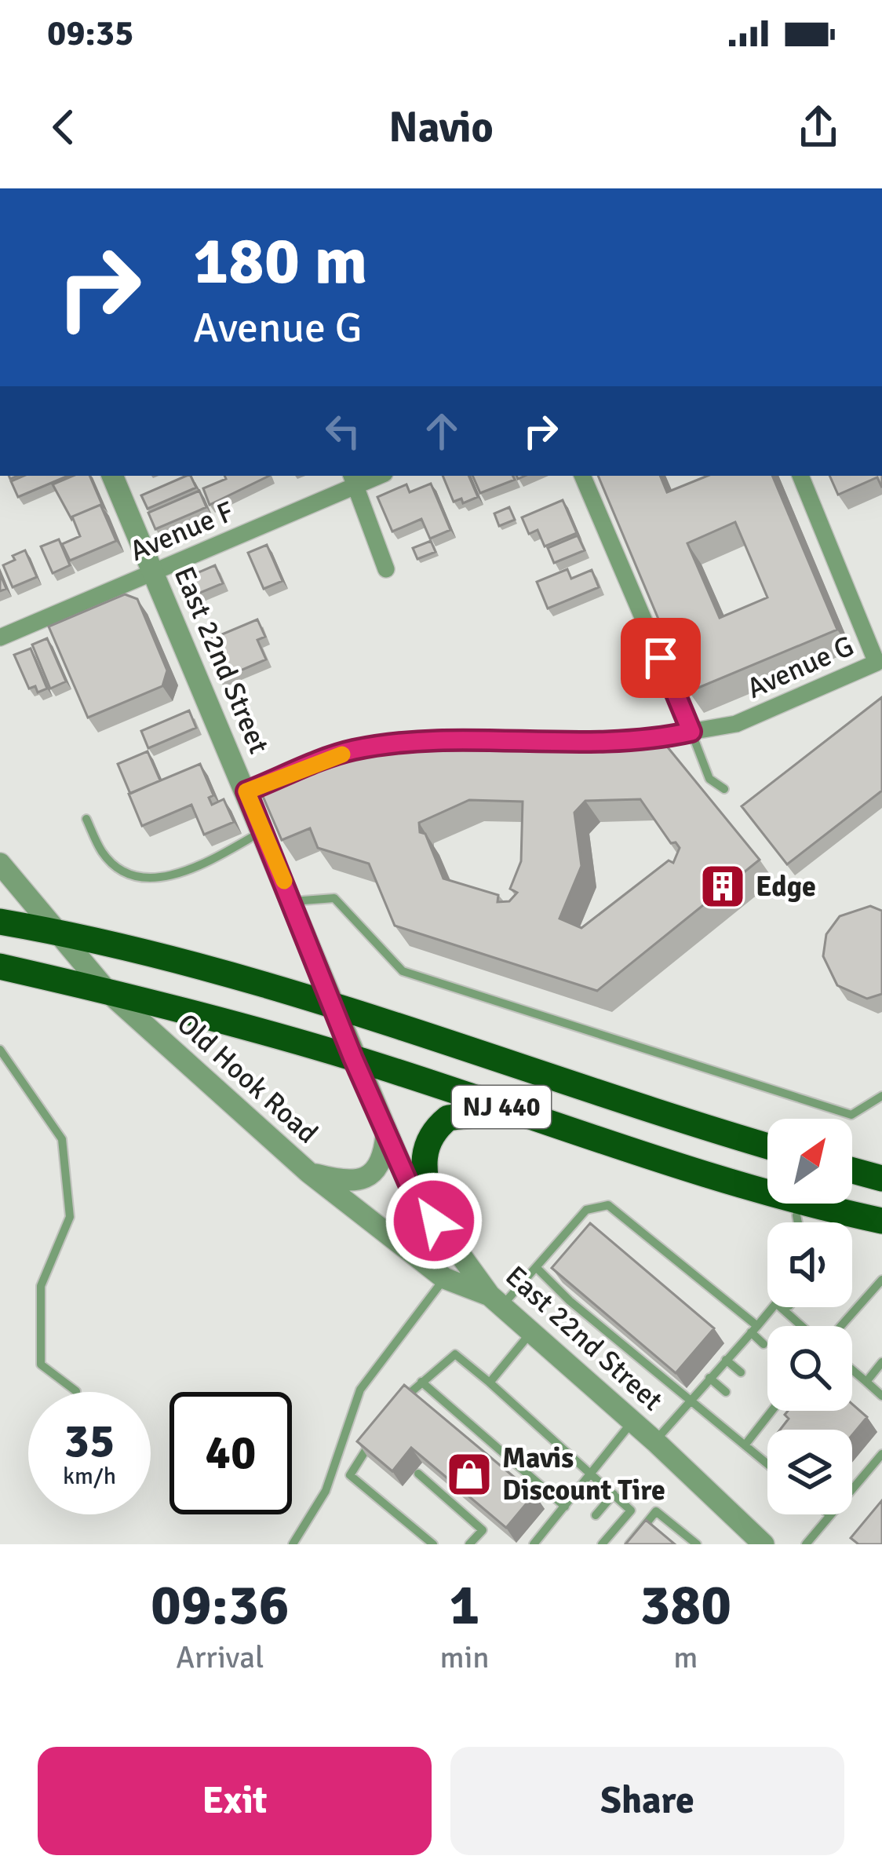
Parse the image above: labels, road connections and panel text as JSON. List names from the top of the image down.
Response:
{
  "streets": {
    "highway": ["NJ 440"],
    "street": [
      "Avenue F",
      "East 22nd Street",
      "Avenue G",
      "Old Hook Road"
    ]
  },
  "crossings": [
    ["Avenue F", "East 22nd Street"],
    ["East 22nd Street", "Old Hook Road"],
    ["East 22nd Street", "NJ 440"],
    ["Old Hook Road", "NJ 440"]
  ],
  "places": {
    "building": ["Edge"],
    "shop": ["Mavis Discount Tire"]
  },
  "north": "top right",
  "page": {
    "status": "09:35",
    "header": "Navio",
    "turn": ["180 m", "Avenue G"],
    "speed": "35 km/h",
    "limit": "40",
    "eta": [
      "09:36",
      "Arrival",
      "1",
      "min",
      "380",
      "m"
    ],
    "buttons": ["Exit", "Share"]
  }
}
